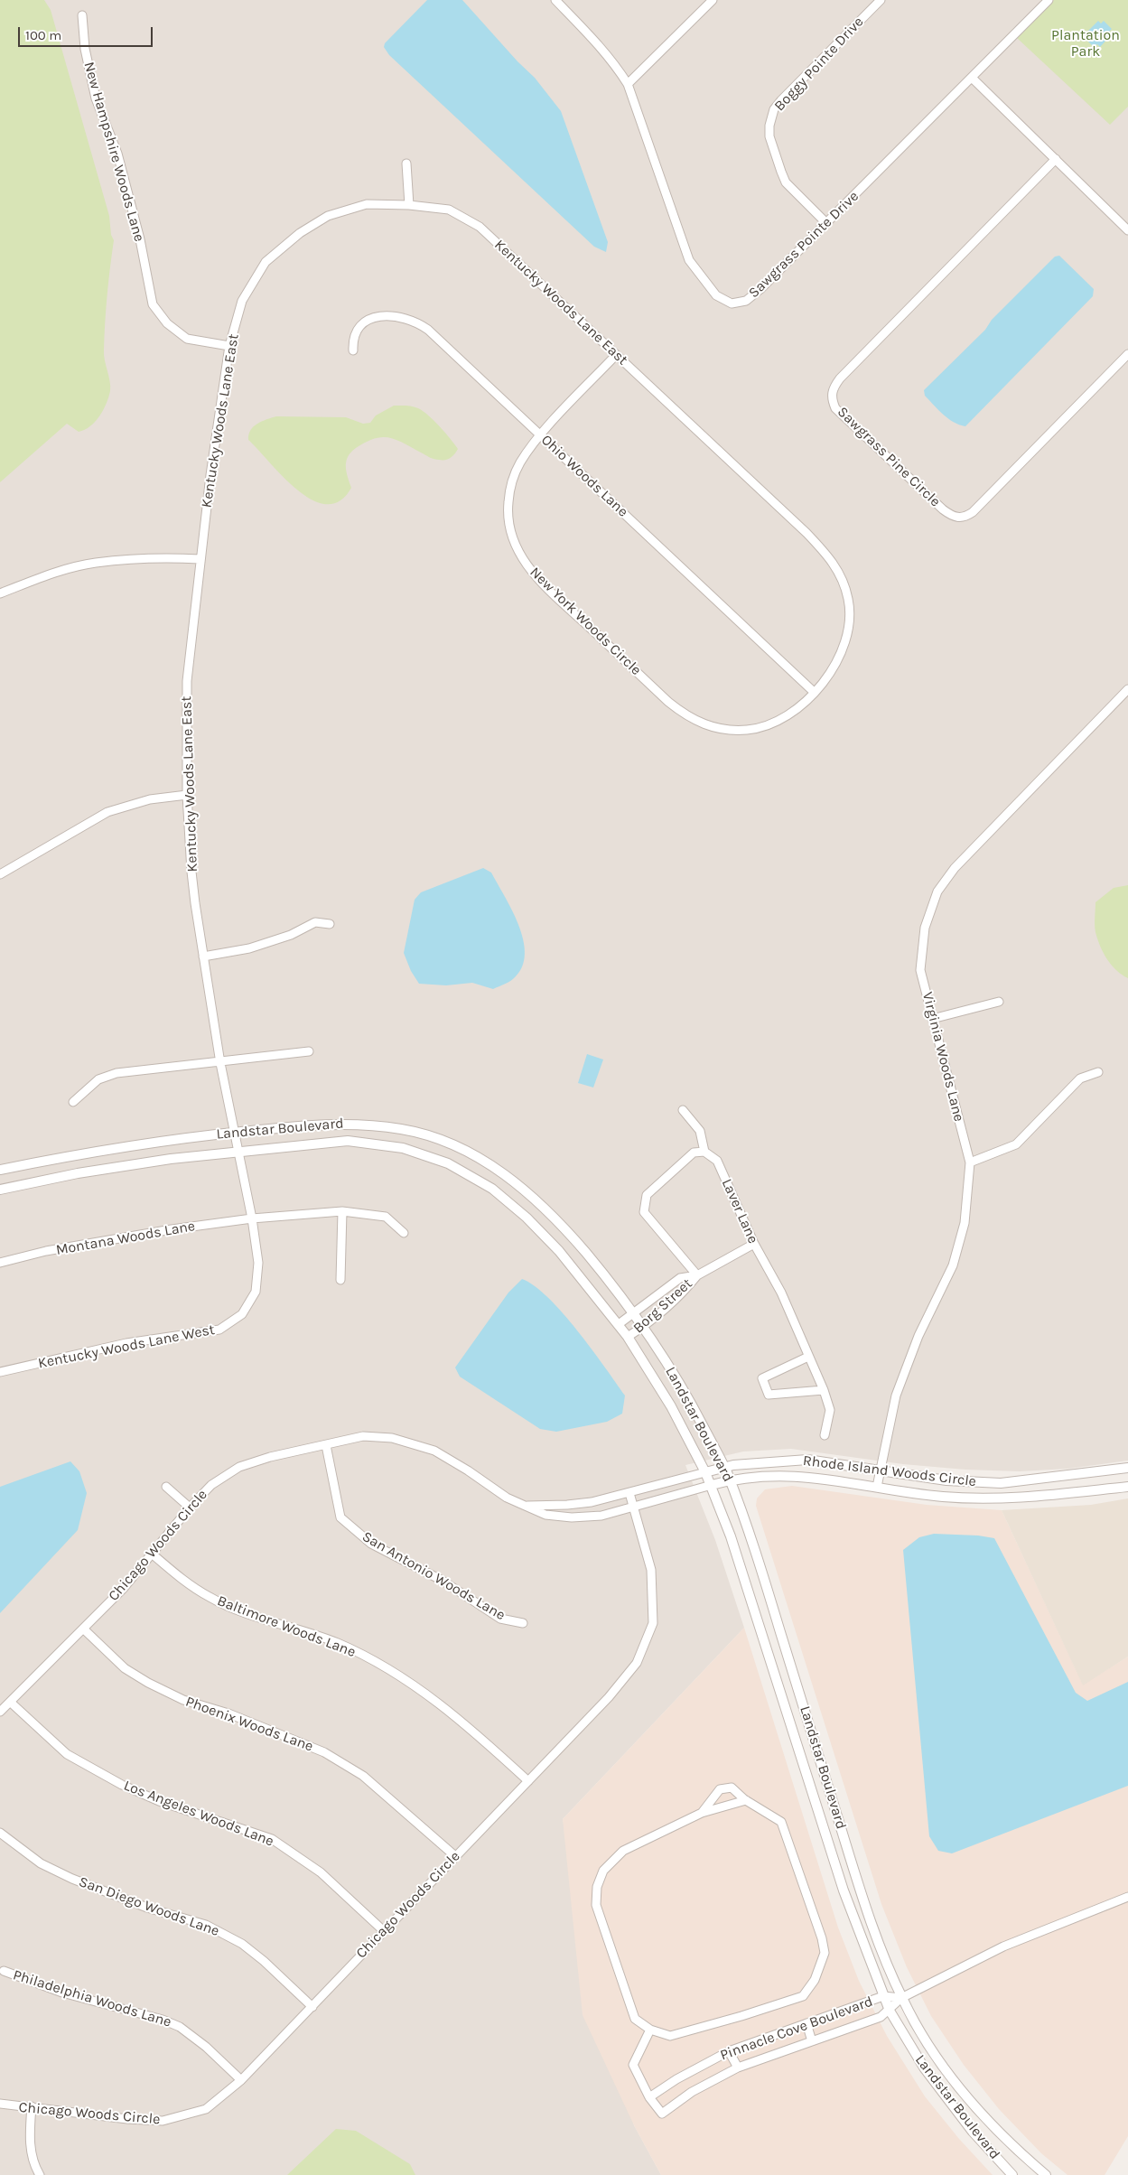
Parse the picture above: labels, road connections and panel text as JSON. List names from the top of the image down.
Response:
{
  "streets": {
    "street": [
      "Boggy Pointe Drive",
      "New Hampshire Woods Lane",
      "Sawgrass Pointe Drive",
      "Kentucky Woods Lane East",
      "Sawgrass Pine Circle",
      "Ohio Woods Lane",
      "New York Woods Circle",
      "Virginia Woods Lane",
      "Landstar Boulevard",
      "Laver Lane",
      "Montana Woods Lane",
      "Borg Street",
      "Kentucky Woods Lane West",
      "Rhode Island Woods Circle",
      "Chicago Woods Circle",
      "San Antonio Woods Lane",
      "Baltimore Woods Lane",
      "Phoenix Woods Lane",
      "Los Angeles Woods Lane",
      "San Diego Woods Lane",
      "Philadelphia Woods Lane",
      "Pinnacle Cove Boulevard"
    ]
  },
  "crossings": [
    ["Boggy Pointe Drive", "Sawgrass Pointe Drive"],
    ["New Hampshire Woods Lane", "Kentucky Woods Lane East"],
    ["Kentucky Woods Lane East", "Ohio Woods Lane"],
    ["Kentucky Woods Lane East", "New York Woods Circle"],
    ["Kentucky Woods Lane East", "Landstar Boulevard"],
    ["Kentucky Woods Lane East", "Kentucky Woods Lane West"],
    ["Ohio Woods Lane", "New York Woods Circle"],
    ["Virginia Woods Lane", "Rhode Island Woods Circle"],
    ["Landstar Boulevard", "Borg Street"],
    ["Landstar Boulevard", "Kentucky Woods Lane West"],
    ["Landstar Boulevard", "Rhode Island Woods Circle"],
    ["Landstar Boulevard", "Chicago Woods Circle"],
    ["Landstar Boulevard", "Pinnacle Cove Boulevard"],
    ["Laver Lane", "Borg Street"],
    ["Montana Woods Lane", "Kentucky Woods Lane West"],
    ["Rhode Island Woods Circle", "Chicago Woods Circle"],
    ["Chicago Woods Circle", "San Antonio Woods Lane"],
    ["Chicago Woods Circle", "Baltimore Woods Lane"],
    ["Chicago Woods Circle", "Phoenix Woods Lane"],
    ["Chicago Woods Circle", "Los Angeles Woods Lane"],
    ["Chicago Woods Circle", "San Diego Woods Lane"],
    ["Chicago Woods Circle", "Philadelphia Woods Lane"]
  ],
  "parks": ["Plantation Park"],
  "scale_bar": "100 m"
}
